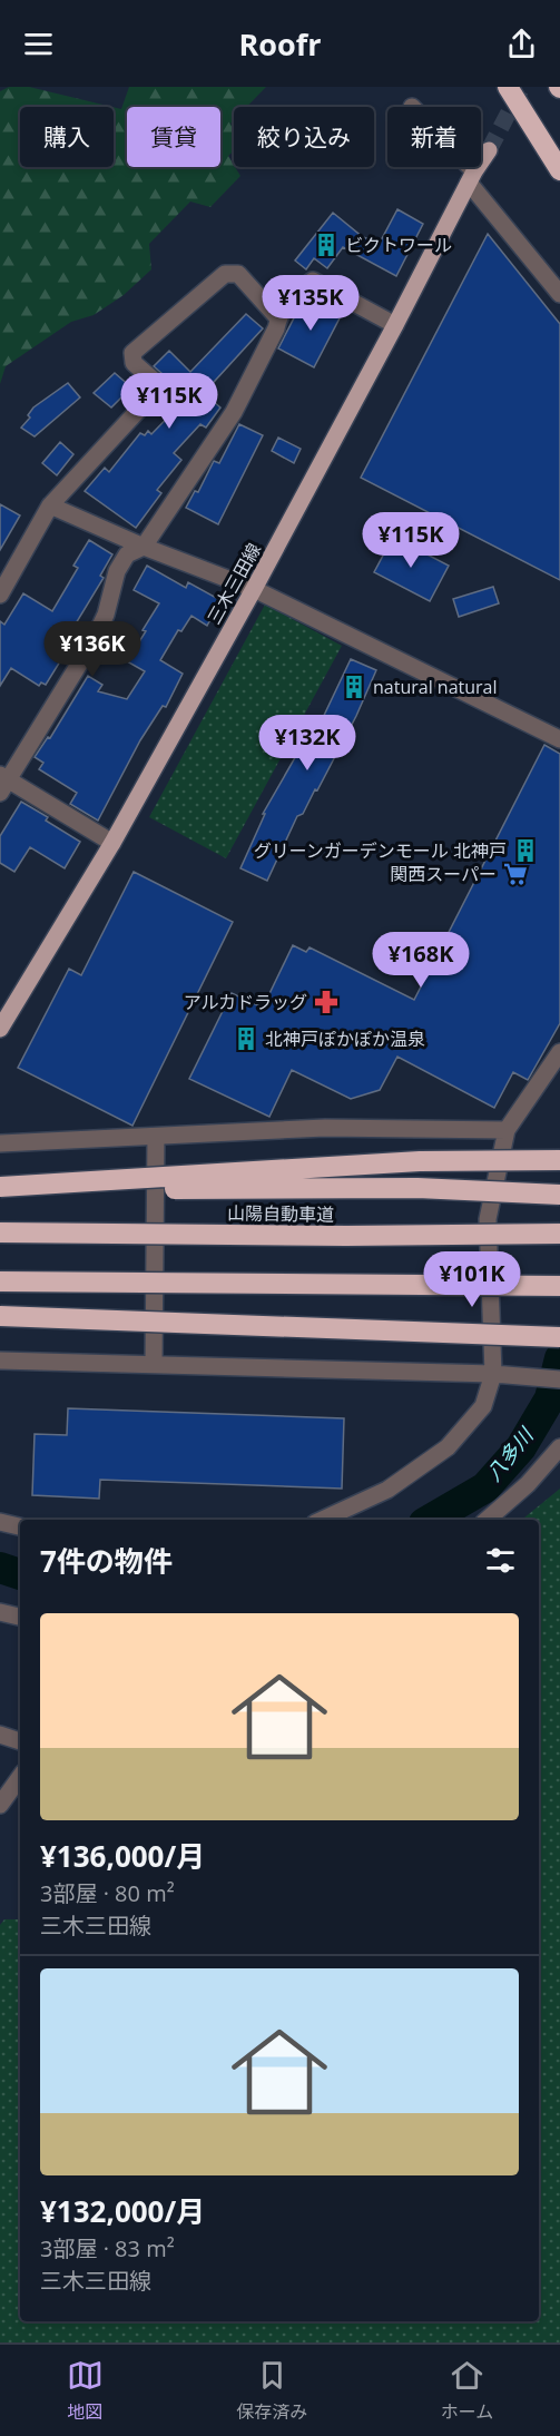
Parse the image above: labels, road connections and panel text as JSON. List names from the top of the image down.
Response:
{
  "streets": {
    "highway": ["山陽自動車道"],
    "main road": ["三木三田線"]
  },
  "water": ["八多川"],
  "places": {
    "building": [
      "ビクトワール",
      "natural natural",
      "グリーンガーデンモール 北神戸",
      "北神戸ぽかぽか温泉"
    ],
    "supermarket": ["関西スーパー"],
    "pharmacy": ["アルカドラッグ"]
  },
  "page": {
    "header": "Roofr",
    "chip": [
      "購入",
      "賃貸",
      "絞り込み",
      "新着"
    ],
    "price": [
      "¥135K",
      "¥115K",
      "¥115K",
      "¥136K",
      "¥132K",
      "¥168K",
      "¥101K"
    ],
    "heading": "7件の物件",
    "list": [
      {
        "name": "¥136,000/月",
        "note": "3部屋 · 80 m² · 三木三田線"
      },
      {
        "name": "¥132,000/月",
        "note": "3部屋 · 83 m² · 三木三田線"
      }
    ],
    "tabs": ["地図", "保存済み", "ホーム"]
  }
}
